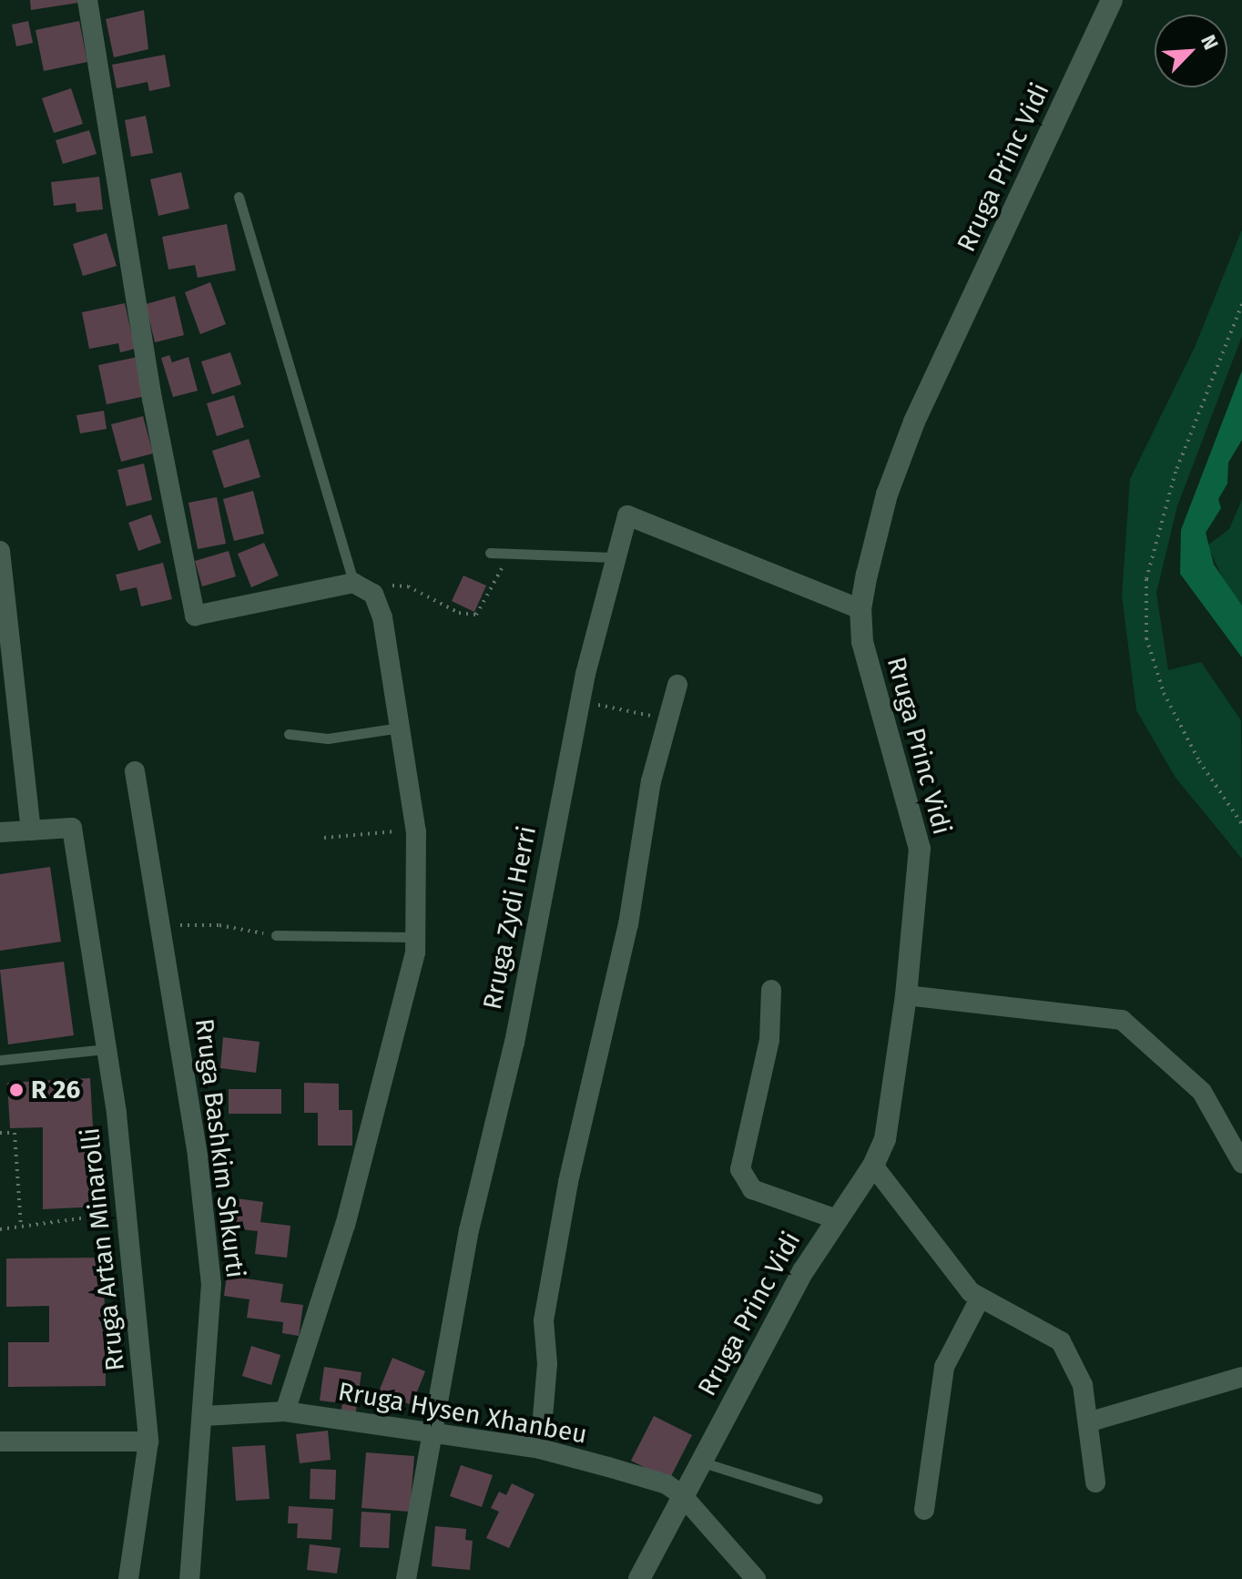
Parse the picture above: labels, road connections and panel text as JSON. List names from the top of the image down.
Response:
{
  "streets": {
    "street": [
      "Rruga Princ Vidi",
      "Rruga Zydi Herri",
      "Rruga Bashkim Shkurti",
      "Rruga Artan Minarolli",
      "Rruga Hysen Xhanbeu"
    ]
  },
  "crossings": [
    ["Rruga Princ Vidi", "Rruga Zydi Herri"],
    ["Rruga Princ Vidi", "Rruga Hysen Xhanbeu"],
    ["Rruga Zydi Herri", "Rruga Hysen Xhanbeu"],
    ["Rruga Bashkim Shkurti", "Rruga Hysen Xhanbeu"]
  ],
  "places": ["R 26"],
  "north": "top right"
}
